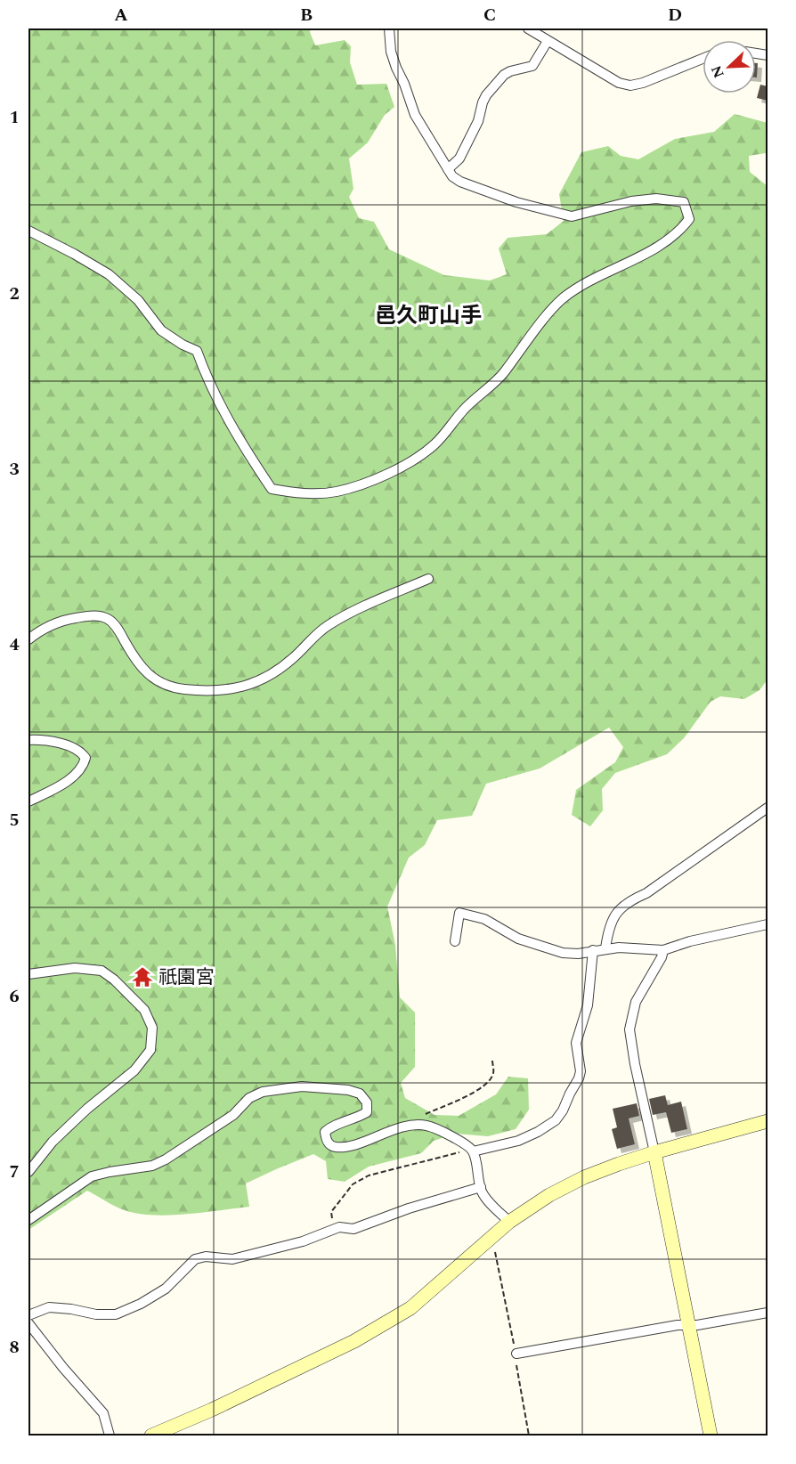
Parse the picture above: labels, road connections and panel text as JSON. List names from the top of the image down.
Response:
{
  "districts": ["邑久町山手"],
  "places": {
    "temple": ["祇園宮"]
  },
  "north": "bottom left",
  "grid": {
    "columns": [
      "A",
      "B",
      "C",
      "D"
    ],
    "rows": [
      "1",
      "2",
      "3",
      "4",
      "5",
      "6",
      "7",
      "8"
    ]
  }
}
